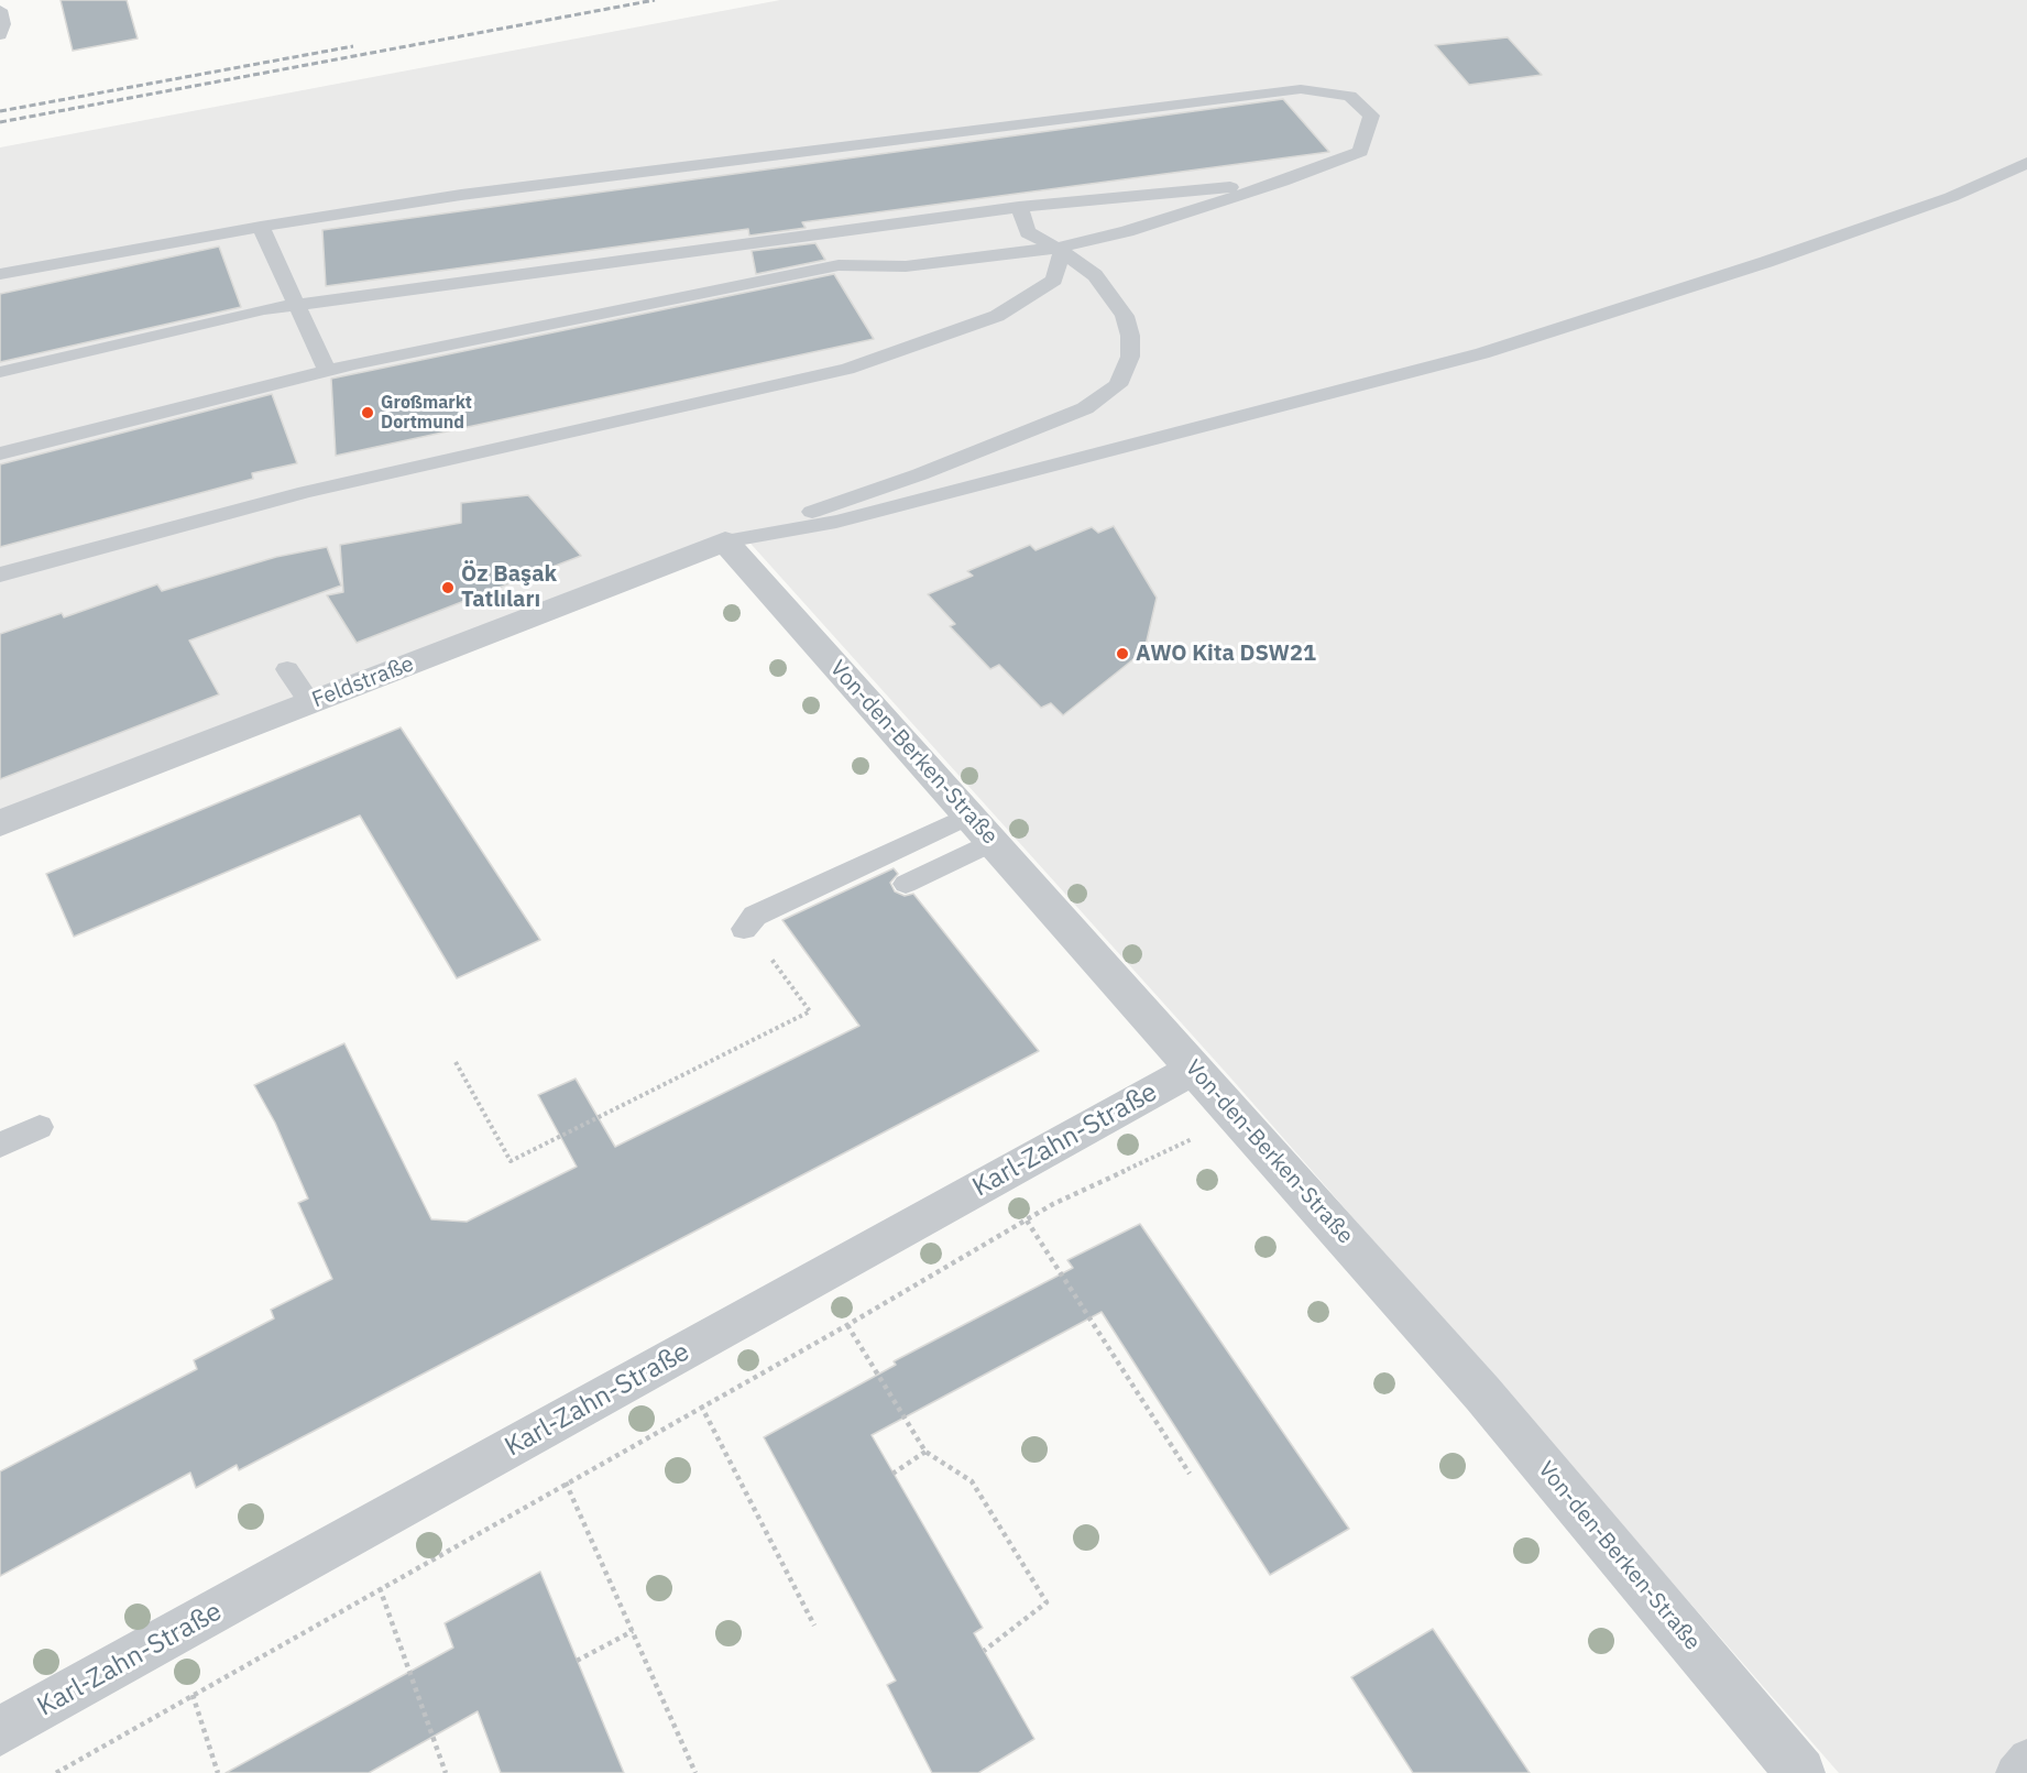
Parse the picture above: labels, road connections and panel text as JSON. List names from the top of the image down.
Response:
{
  "streets": {
    "street": ["Feldstraße", "Von-den-Berken-Straße", "Karl-Zahn-Straße"]
  },
  "crossings": [
    ["Feldstraße", "Von-den-Berken-Straße"],
    ["Von-den-Berken-Straße", "Karl-Zahn-Straße"]
  ],
  "places": ["Großmarkt Dortmund", "Öz Başak Tatlıları", "AWO Kita DSW21"]
}
